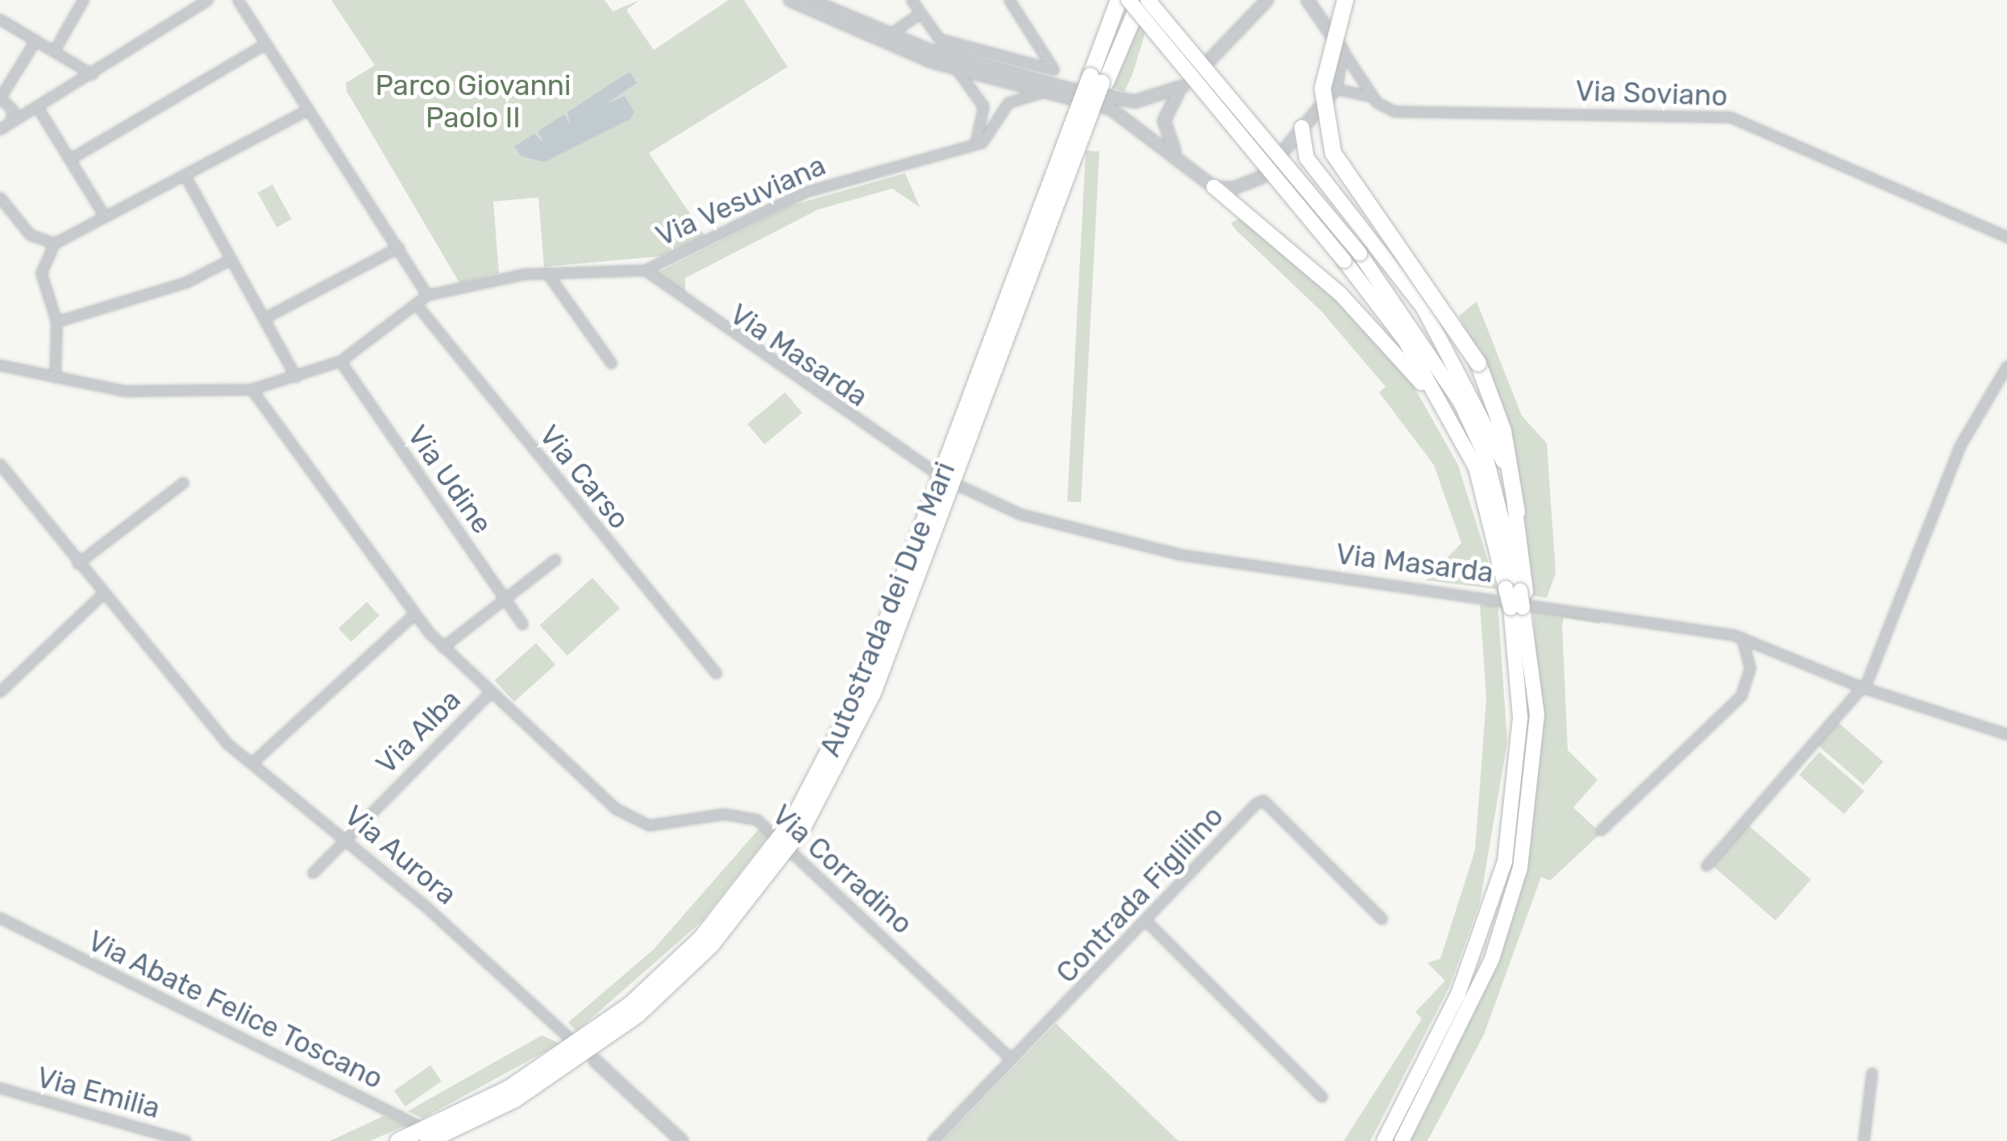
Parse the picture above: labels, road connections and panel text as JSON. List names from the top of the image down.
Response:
{
  "streets": {
    "highway": ["Autostrada dei Due Mari"],
    "street": [
      "Via Soviano",
      "Via Vesuviana",
      "Via Masarda",
      "Via Carso",
      "Via Udine",
      "Via Alba",
      "Via Aurora",
      "Via Corradino",
      "Contrada Figlilino",
      "Via Abate Felice Toscano",
      "Via Emilia"
    ]
  },
  "crossings": [
    ["Via Vesuviana", "Via Masarda"],
    ["Via Alba", "Via Aurora"],
    ["Via Alba", "Via Corradino"],
    ["Via Corradino", "Contrada Figlilino"]
  ],
  "parks": ["Parco Giovanni Paolo II"]
}
